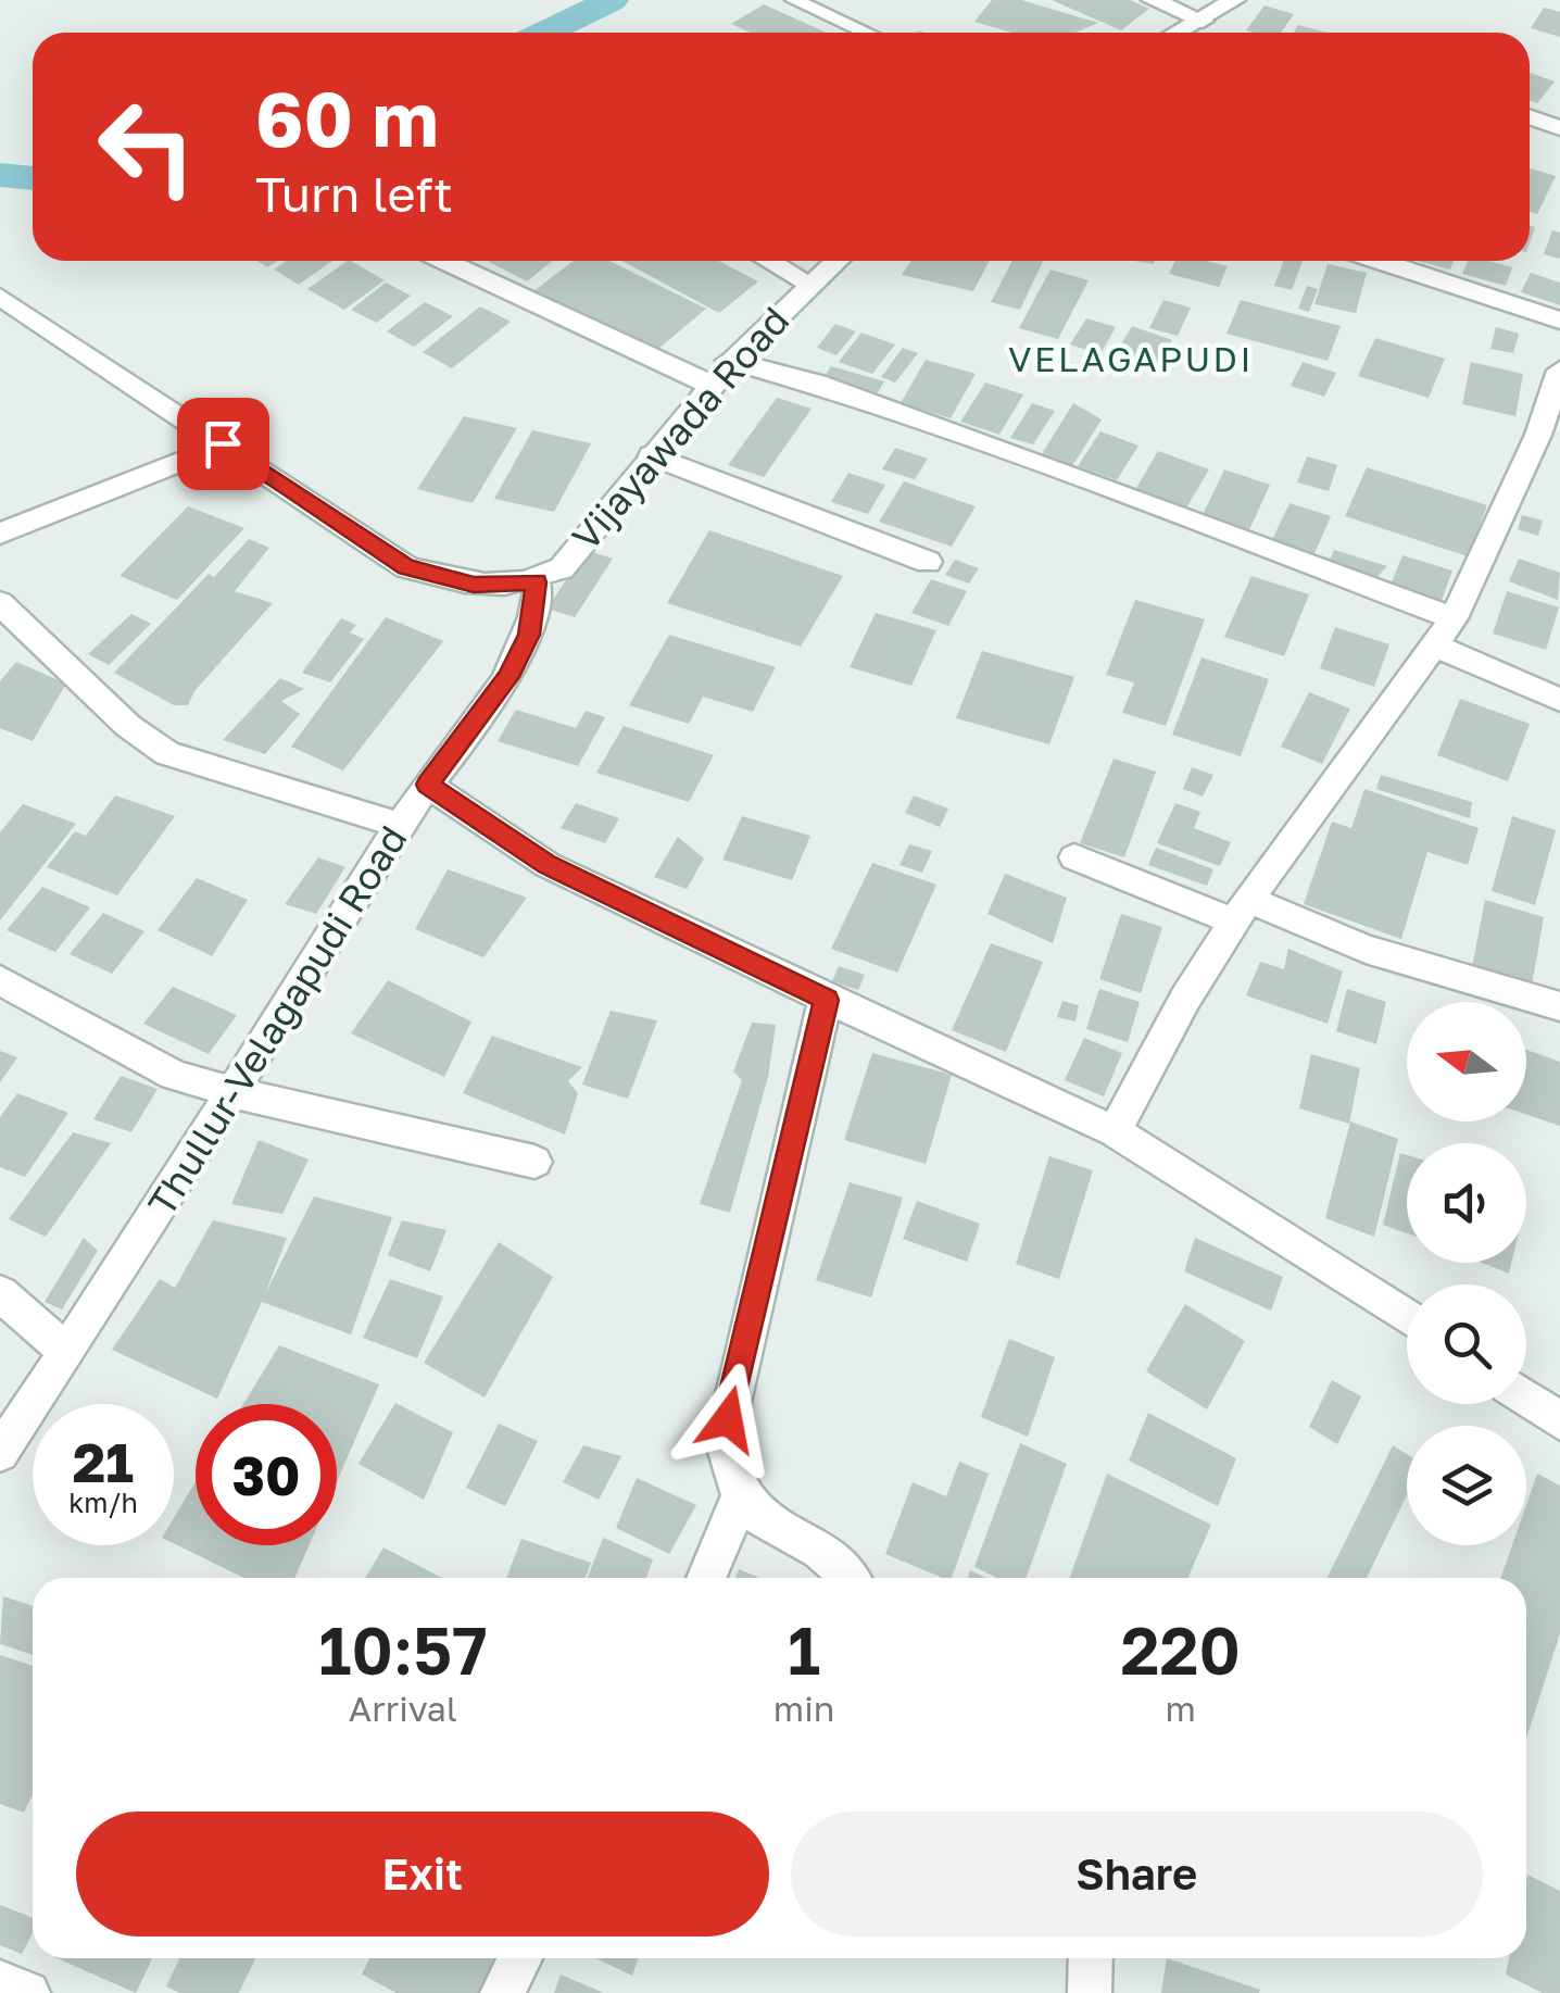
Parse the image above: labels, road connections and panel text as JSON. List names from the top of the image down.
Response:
{
  "streets": {
    "street": ["Vijayawada Road", "Thullur-Velagapudi Road"]
  },
  "crossings": [
    ["Vijayawada Road", "Thullur-Velagapudi Road"]
  ],
  "districts": ["VELAGAPUDI"],
  "north": "left",
  "page": {
    "turn": ["60 m", "Turn left"],
    "speed": "21 km/h",
    "limit": "30",
    "eta": [
      "10:57",
      "Arrival",
      "1",
      "min",
      "220",
      "m"
    ],
    "buttons": ["Exit", "Share"]
  }
}
